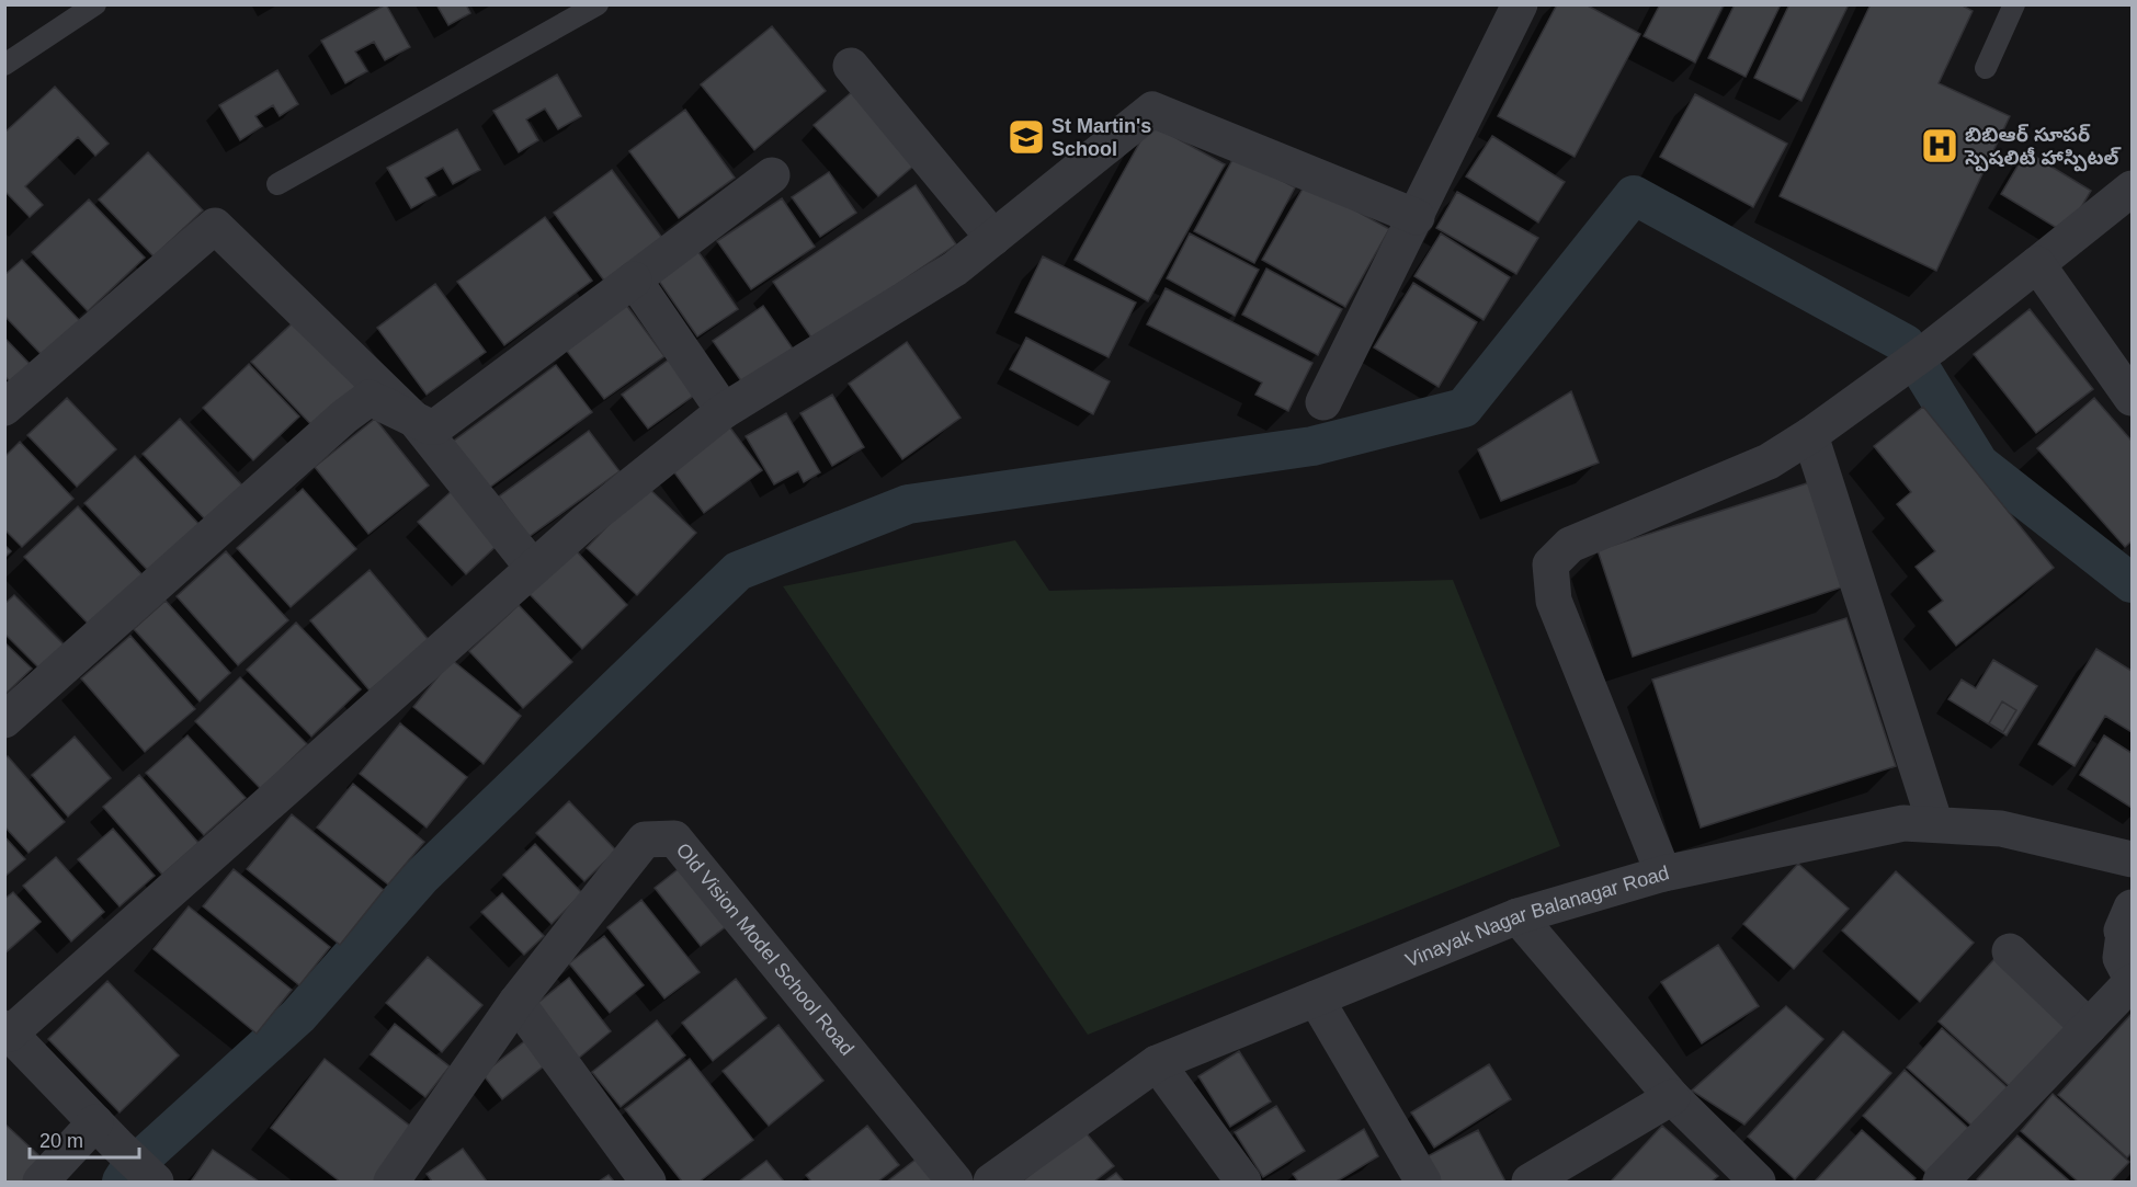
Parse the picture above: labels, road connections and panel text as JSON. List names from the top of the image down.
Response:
{
  "streets": {
    "street": ["Vinayak Nagar Balanagar Road", "Old Vision Model School Road"]
  },
  "places": {
    "school or university": ["St Martin's School"],
    "hospital": ["బిబిఆర్ సూపర్ స్పెషలిటీ హాస్పిటల్"]
  },
  "scale_bar": "20 m"
}
